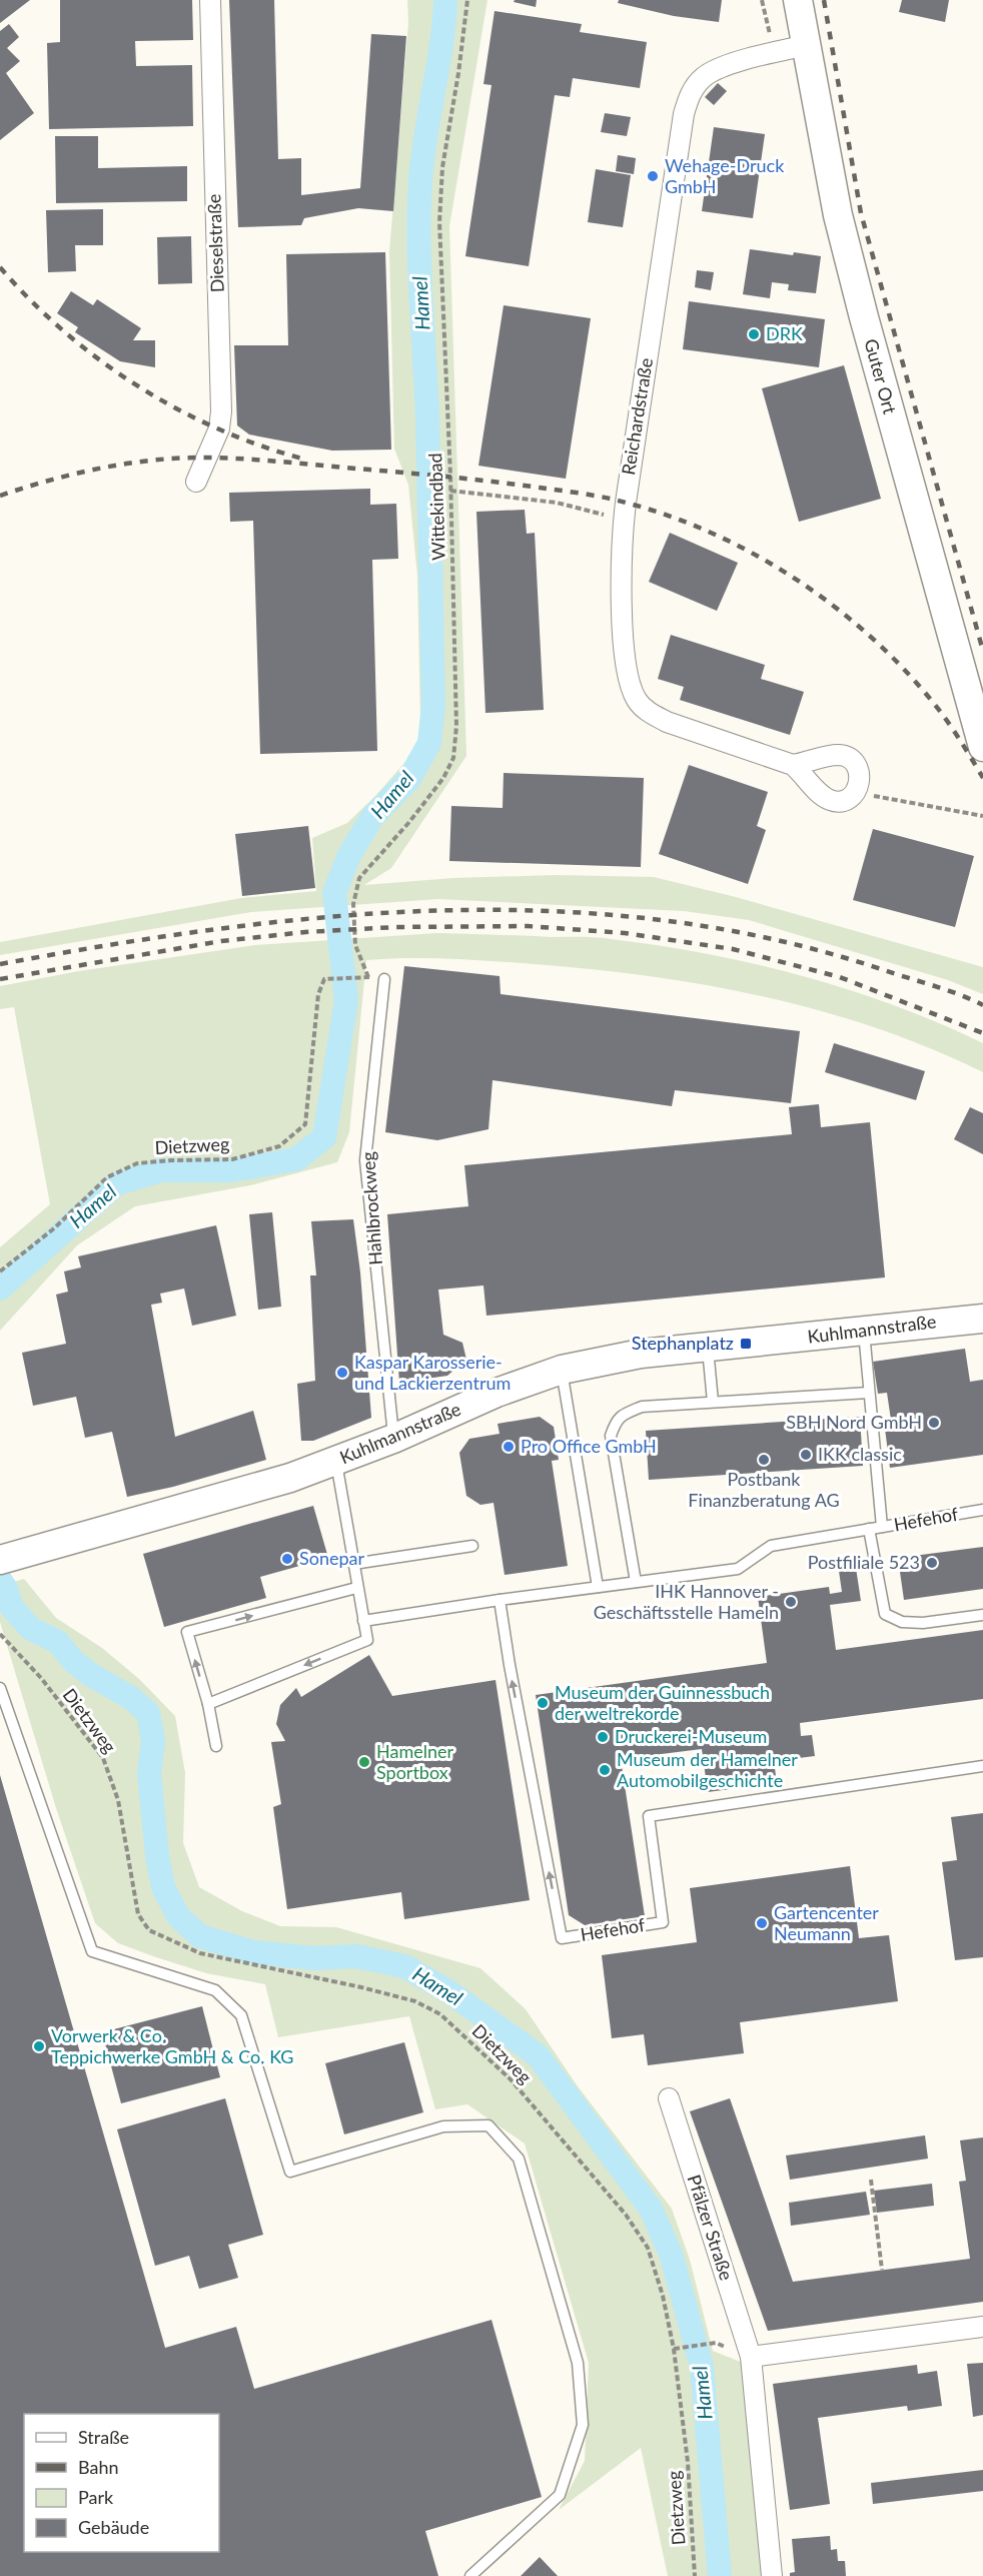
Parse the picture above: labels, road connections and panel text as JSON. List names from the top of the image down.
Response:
{
  "streets": {
    "main road": ["Guter Ort", "Kuhlmannstraße"],
    "street": ["Dieselstraße", "Reichardstraße", "Pfälzer Straße"],
    "lane": ["Hahlbrockweg", "Hefehof"],
    "path": ["Wittekindbad", "Dietzweg"]
  },
  "crossings": [
    ["Guter Ort", "Reichardstraße"],
    ["Wittekindbad", "Dietzweg"],
    ["Hahlbrockweg", "Kuhlmannstraße"]
  ],
  "water": ["Hamel"],
  "places": {
    "other": [
      "Wehage-Druck GmbH",
      "DRK",
      "Kaspar Karosserie- und Lackierzentrum",
      "SBH Nord GmbH",
      "Pro Office GmbH",
      "IKK classic",
      "Postbank Finanzberatung AG",
      "Sonepar",
      "Postfiliale 523",
      "IHK Hannover - Geschäftsstelle Hameln",
      "Museum der Guinnessbuch der weltrekorde",
      "Druckerei-Museum",
      "Hamelner Sportbox",
      "Museum der Hamelner Automobilgeschichte",
      "Gartencenter Neumann",
      "Vorwerk & Co. Teppichwerke GmbH & Co. KG"
    ],
    "transit": ["Stephanplatz"]
  },
  "legend": [
    "Straße",
    "Bahn",
    "Park",
    "Gebäude"
  ]
}
